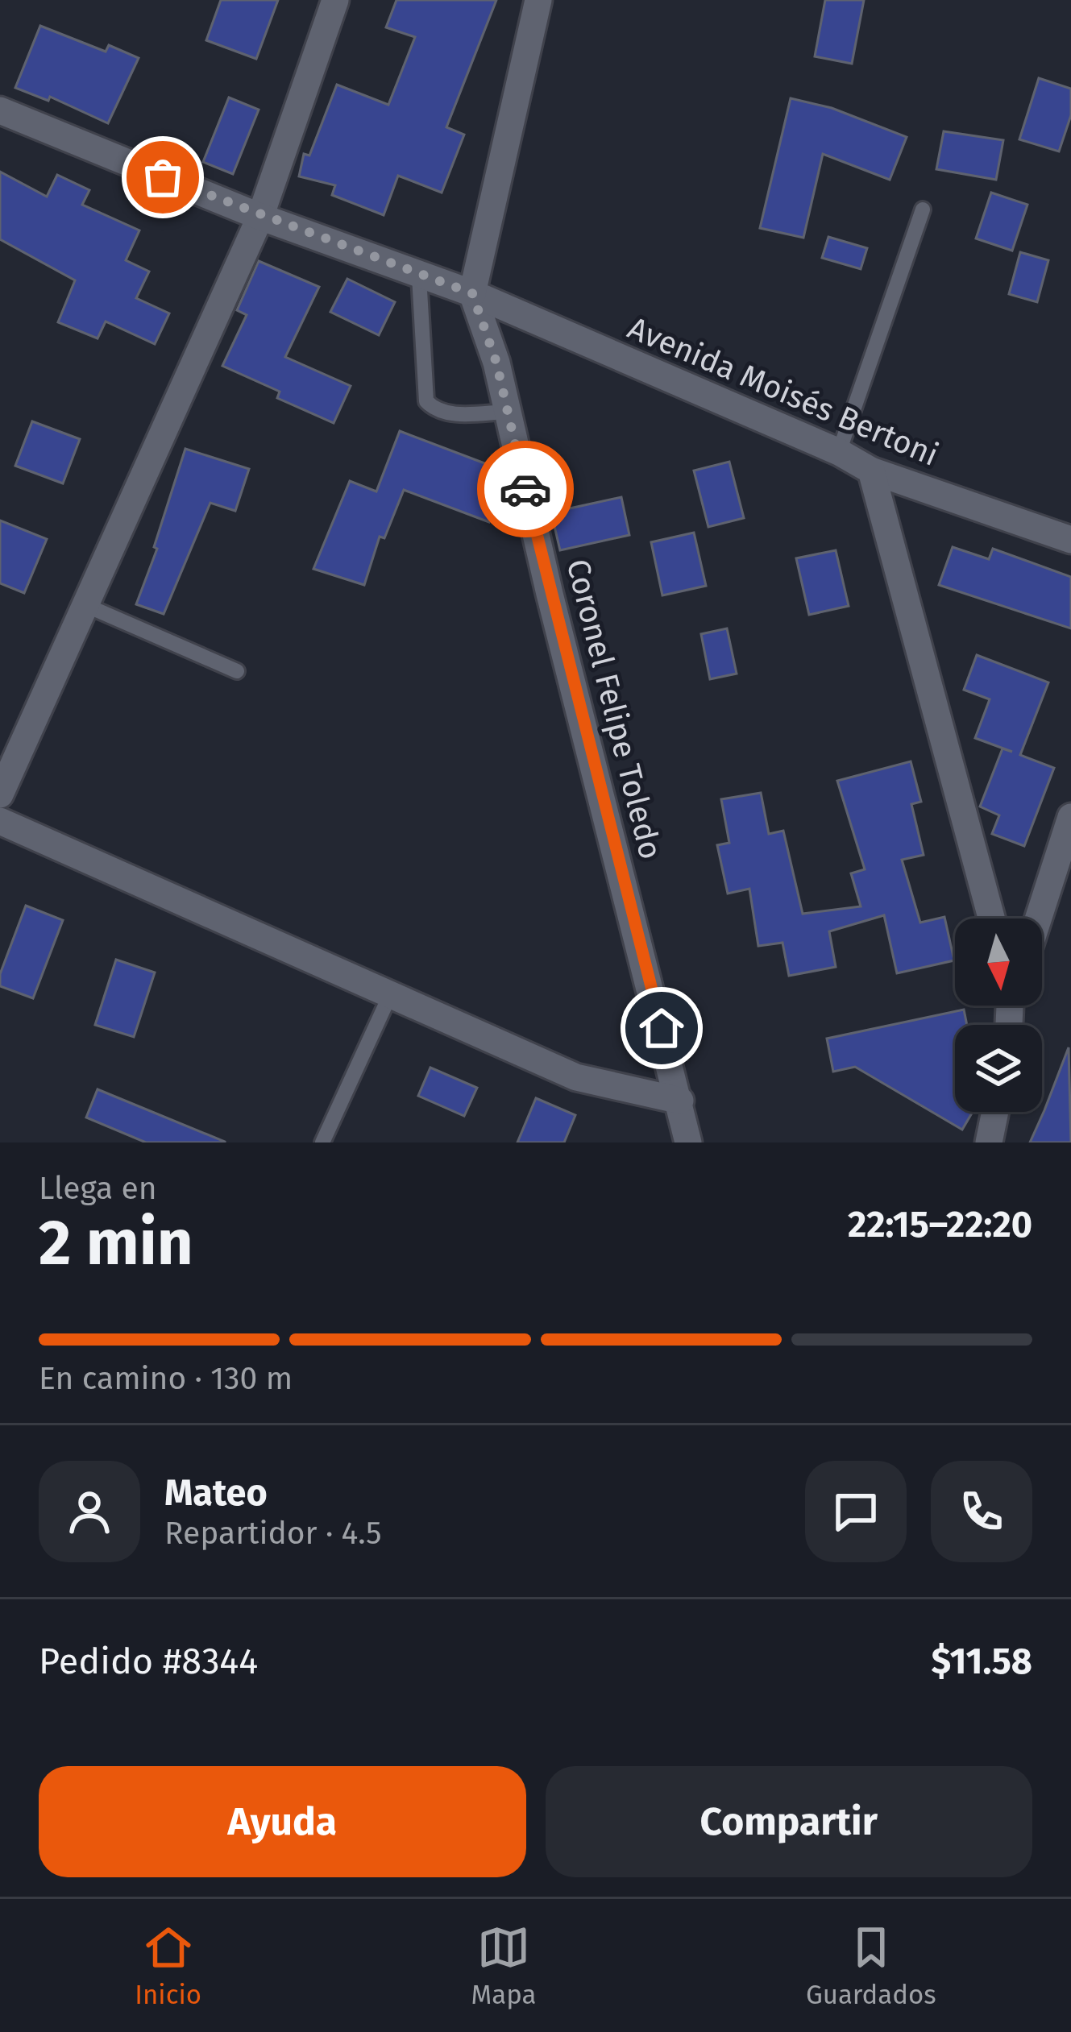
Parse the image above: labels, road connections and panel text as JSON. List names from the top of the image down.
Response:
{
  "streets": {
    "street": ["Avenida Moisés Bertoni", "Coronel Felipe Toledo"]
  },
  "crossings": [
    ["Avenida Moisés Bertoni", "Coronel Felipe Toledo"]
  ],
  "north": "bottom",
  "page": {
    "heading": ["2 min", "Llega en", "22:15–22:20"],
    "panel": [
      "Mateo",
      "Repartidor · 4.5",
      "Pedido #8344",
      "$11.58"
    ],
    "bar": "En camino · 130 m",
    "buttons": ["Ayuda", "Compartir"],
    "tabs": ["Inicio", "Mapa", "Guardados"]
  }
}
